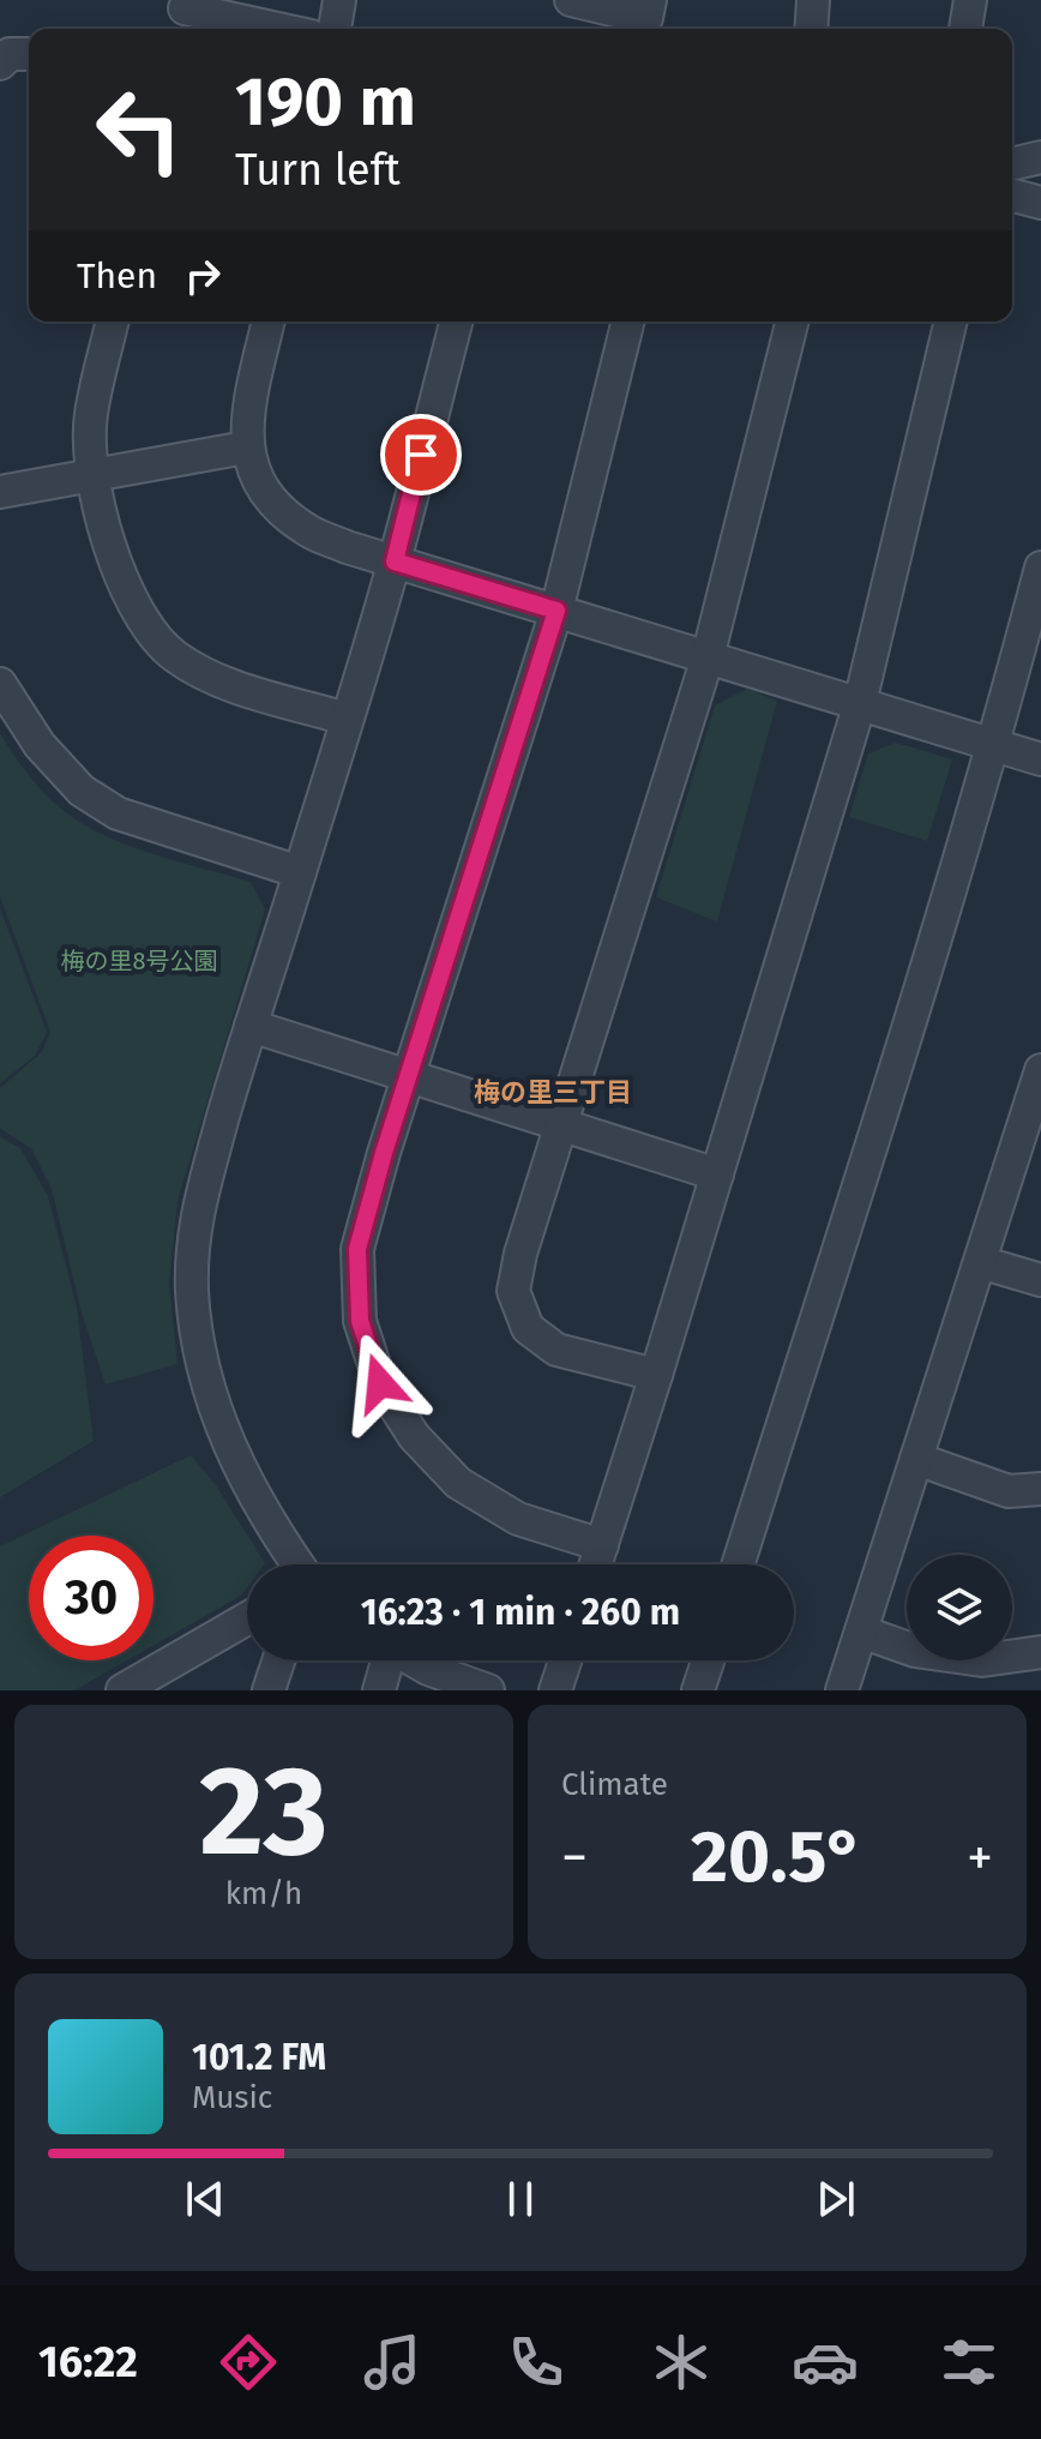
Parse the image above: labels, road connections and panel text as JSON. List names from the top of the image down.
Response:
{
  "districts": ["梅の里三丁目"],
  "parks": ["梅の里8号公園"],
  "page": {
    "turn": ["190 m", "Turn left"],
    "then": "Then",
    "limit": "30",
    "trip": "16:23 · 1 min · 260 m",
    "tile": [
      ["23", "km/h"],
      "Climate"
    ],
    "heat": ["−", "20.5°", "+"],
    "song": ["101.2 FM", "Music"],
    "tabs": "16:22"
  }
}
